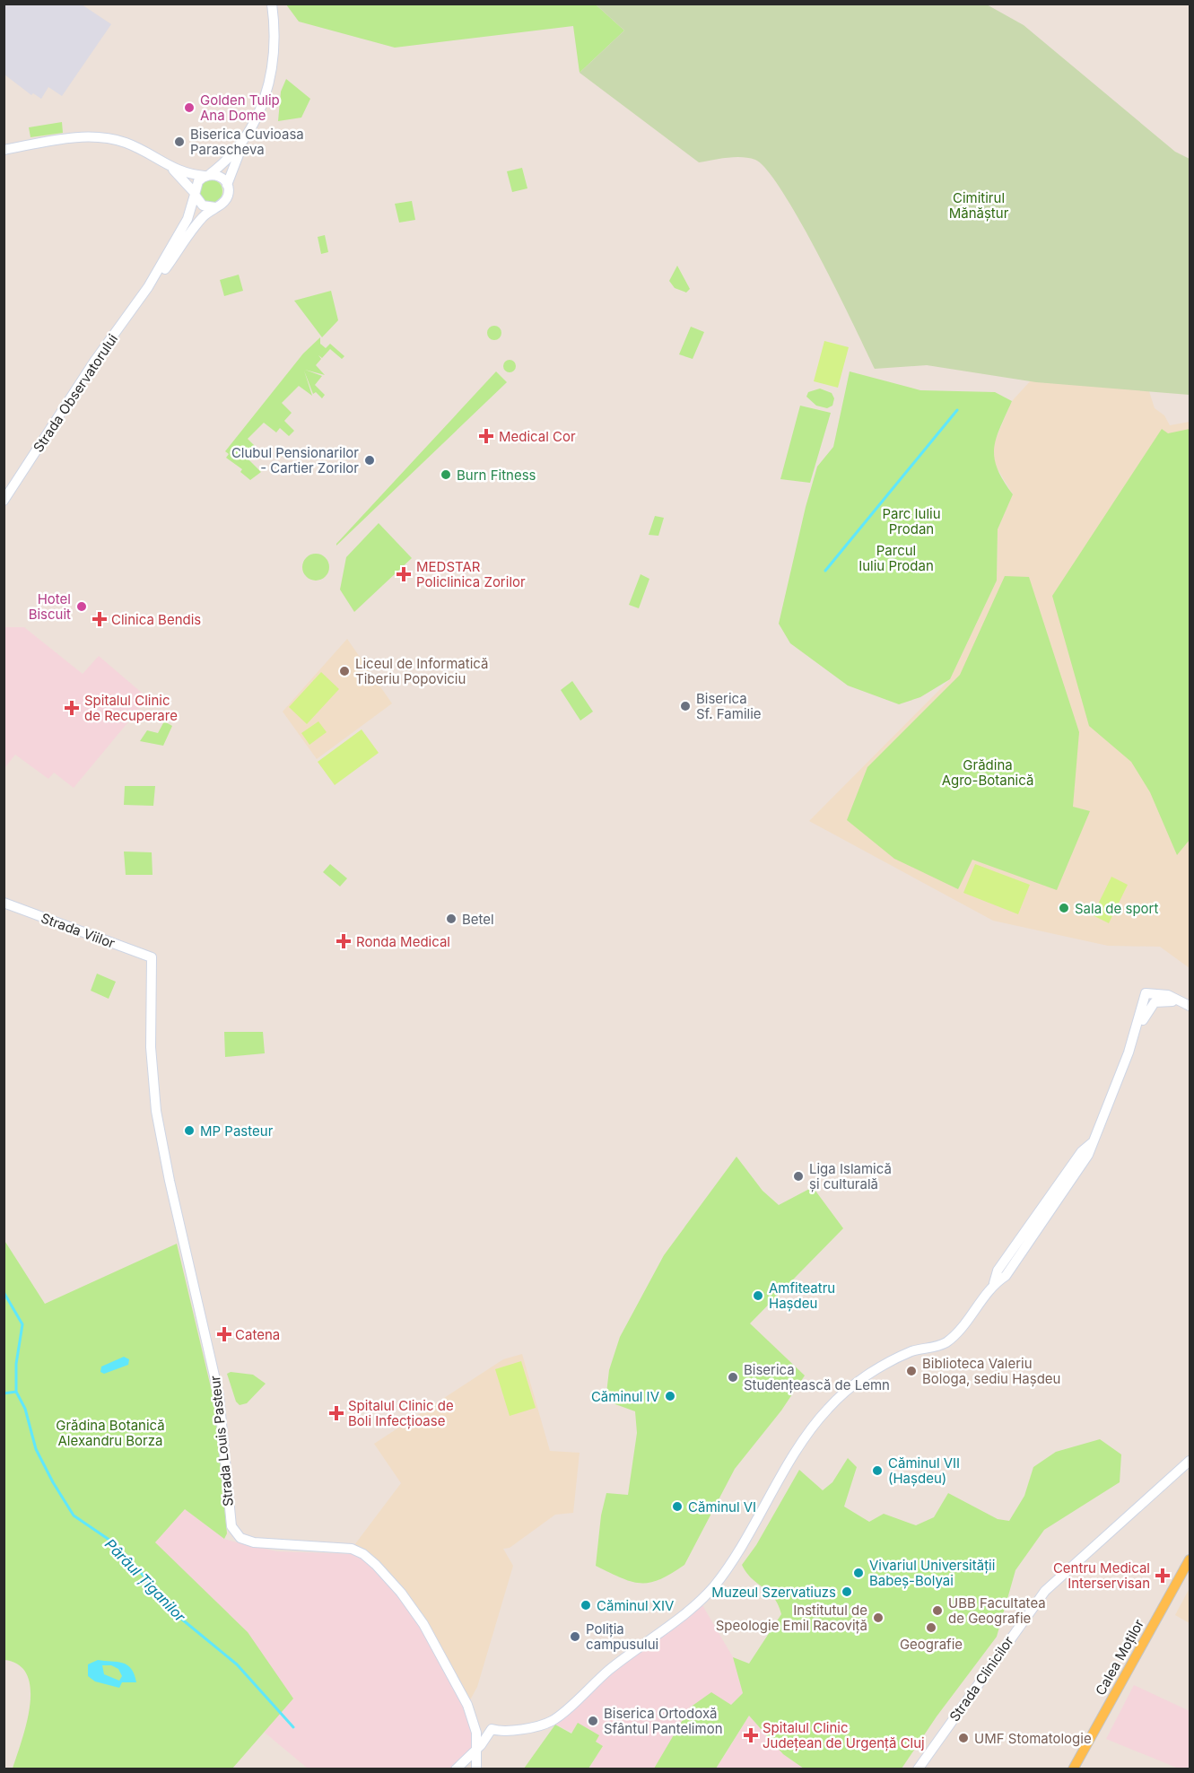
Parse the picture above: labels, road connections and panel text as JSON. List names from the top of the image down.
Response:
{
  "streets": {
    "main road": ["Calea Moților"],
    "street": [
      "Strada Observatorului",
      "Strada Viilor",
      "Strada Louis Pasteur",
      "Strada Clinicilor"
    ]
  },
  "crossings": [
    ["Strada Viilor", "Strada Louis Pasteur"]
  ],
  "water": ["Pârâul Țiganilor"],
  "parks": [
    "Cimitirul Mănăștur",
    "Parc Iuliu Prodan",
    "Parcul Iuliu Prodan",
    "Grădina Agro-Botanică",
    "Grădina Botanică Alexandru Borza"
  ],
  "places": {
    "other": [
      "Golden Tulip Ana Dome",
      "Biserica Cuvioasa Parascheva",
      "Clubul Pensionarilor - Cartier Zorilor",
      "Burn Fitness",
      "Hotel Biscuit",
      "Liceul de Informatică Tiberiu Popoviciu",
      "Biserica Sf. Familie",
      "Sala de sport",
      "Betel",
      "MP Pasteur",
      "Liga Islamică și culturală",
      "Amfiteatru Hașdeu",
      "Biblioteca Valeriu Bologa, sediu Hașdeu",
      "Biserica Studențească de Lemn",
      "Căminul IV",
      "Căminul VII (Hașdeu)",
      "Căminul VI",
      "Vivariul Universității Babeș-Bolyai",
      "Muzeul Szervatiuzs",
      "Căminul XIV",
      "UBB Facultatea de Geografie",
      "Institutul de Speologie Emil Racoviță",
      "Geografie",
      "Poliția campusului",
      "Biserica Ortodoxă Sfântul Pantelimon",
      "UMF Stomatologie"
    ],
    "health": [
      "Medical Cor",
      "MEDSTAR Policlinica Zorilor",
      "Clinica Bendis",
      "Spitalul Clinic de Recuperare",
      "Ronda Medical",
      "Catena",
      "Spitalul Clinic de Boli Infecțioase",
      "Centru Medical Interservisan",
      "Spitalul Clinic Județean de Urgență Cluj"
    ]
  }
}
